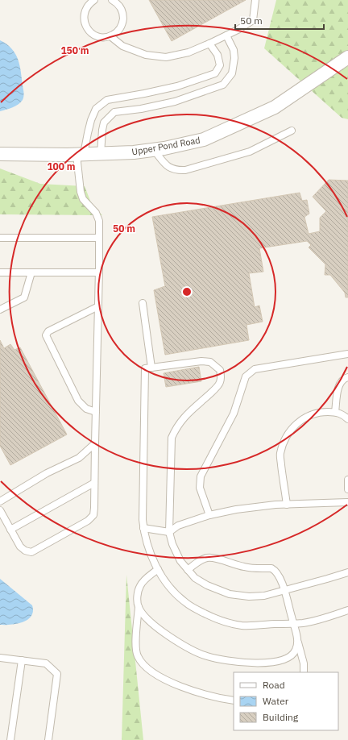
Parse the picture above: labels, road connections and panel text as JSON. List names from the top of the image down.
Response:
{
  "streets": {
    "street": ["Upper Pond Road"]
  },
  "legend": ["Road", "Water", "Building"],
  "scale_bar": "50 m",
  "rings": ["150 m", "100 m", "50 m"]
}
